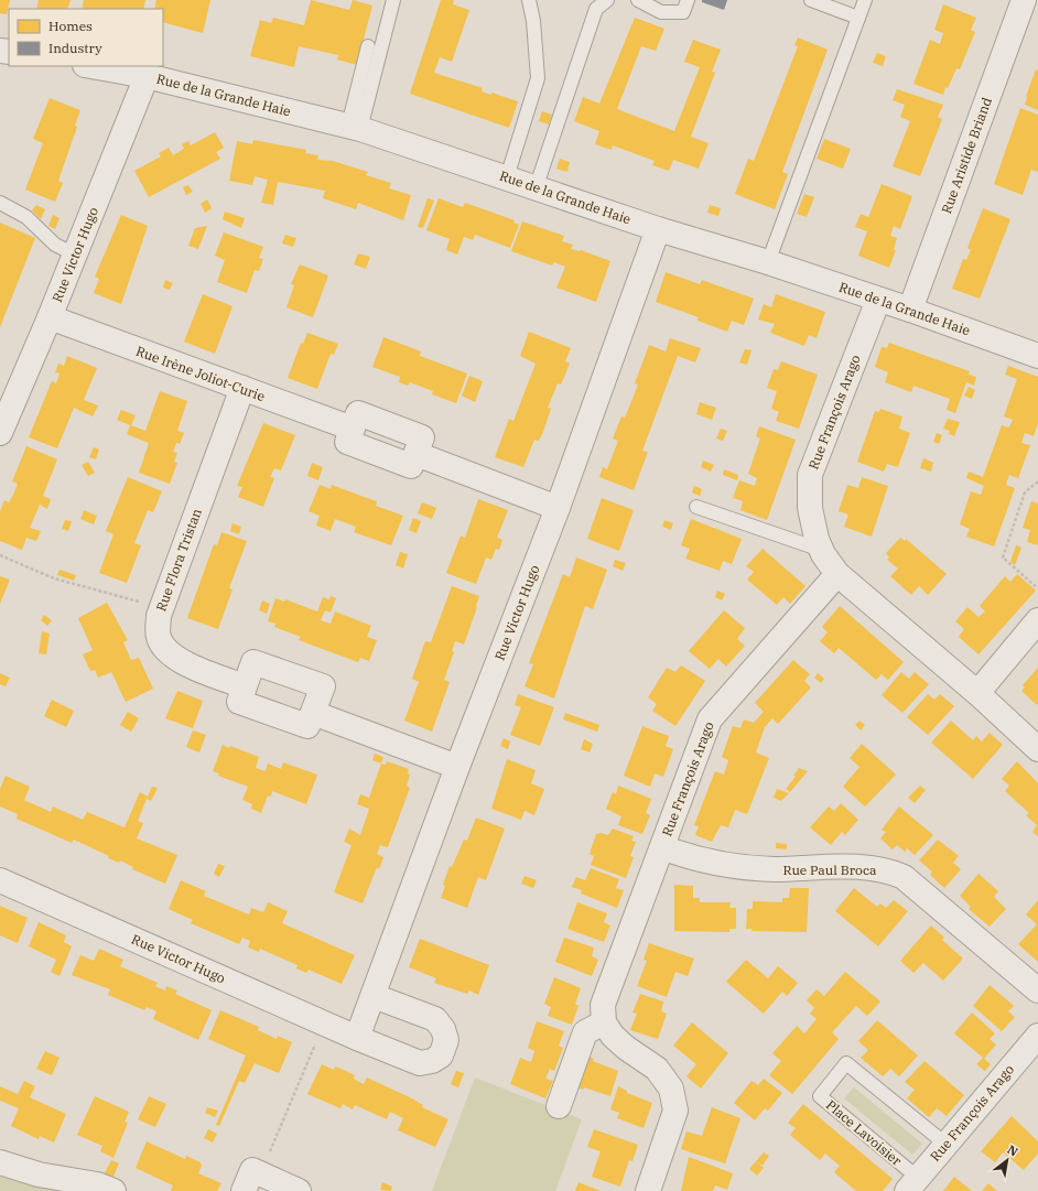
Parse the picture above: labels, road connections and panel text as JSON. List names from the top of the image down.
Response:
{
  "streets": {
    "street": [
      "Rue de la Grande Haie",
      "Rue Aristide Briand",
      "Rue Victor Hugo",
      "Rue Irène Joliot-Curie",
      "Rue François Arago",
      "Rue Flora Tristan",
      "Rue Paul Broca"
    ],
    "lane": ["Place Lavoisier"]
  },
  "crossings": [
    ["Rue de la Grande Haie", "Rue Aristide Briand"],
    ["Rue de la Grande Haie", "Rue Victor Hugo"],
    ["Rue de la Grande Haie", "Rue François Arago"],
    ["Rue Victor Hugo", "Rue Irène Joliot-Curie"],
    ["Rue Irène Joliot-Curie", "Rue Flora Tristan"],
    ["Rue François Arago", "Rue Paul Broca"],
    ["Rue François Arago", "Place Lavoisier"]
  ],
  "legend": ["Homes", "Industry"],
  "north": "top right"
}
